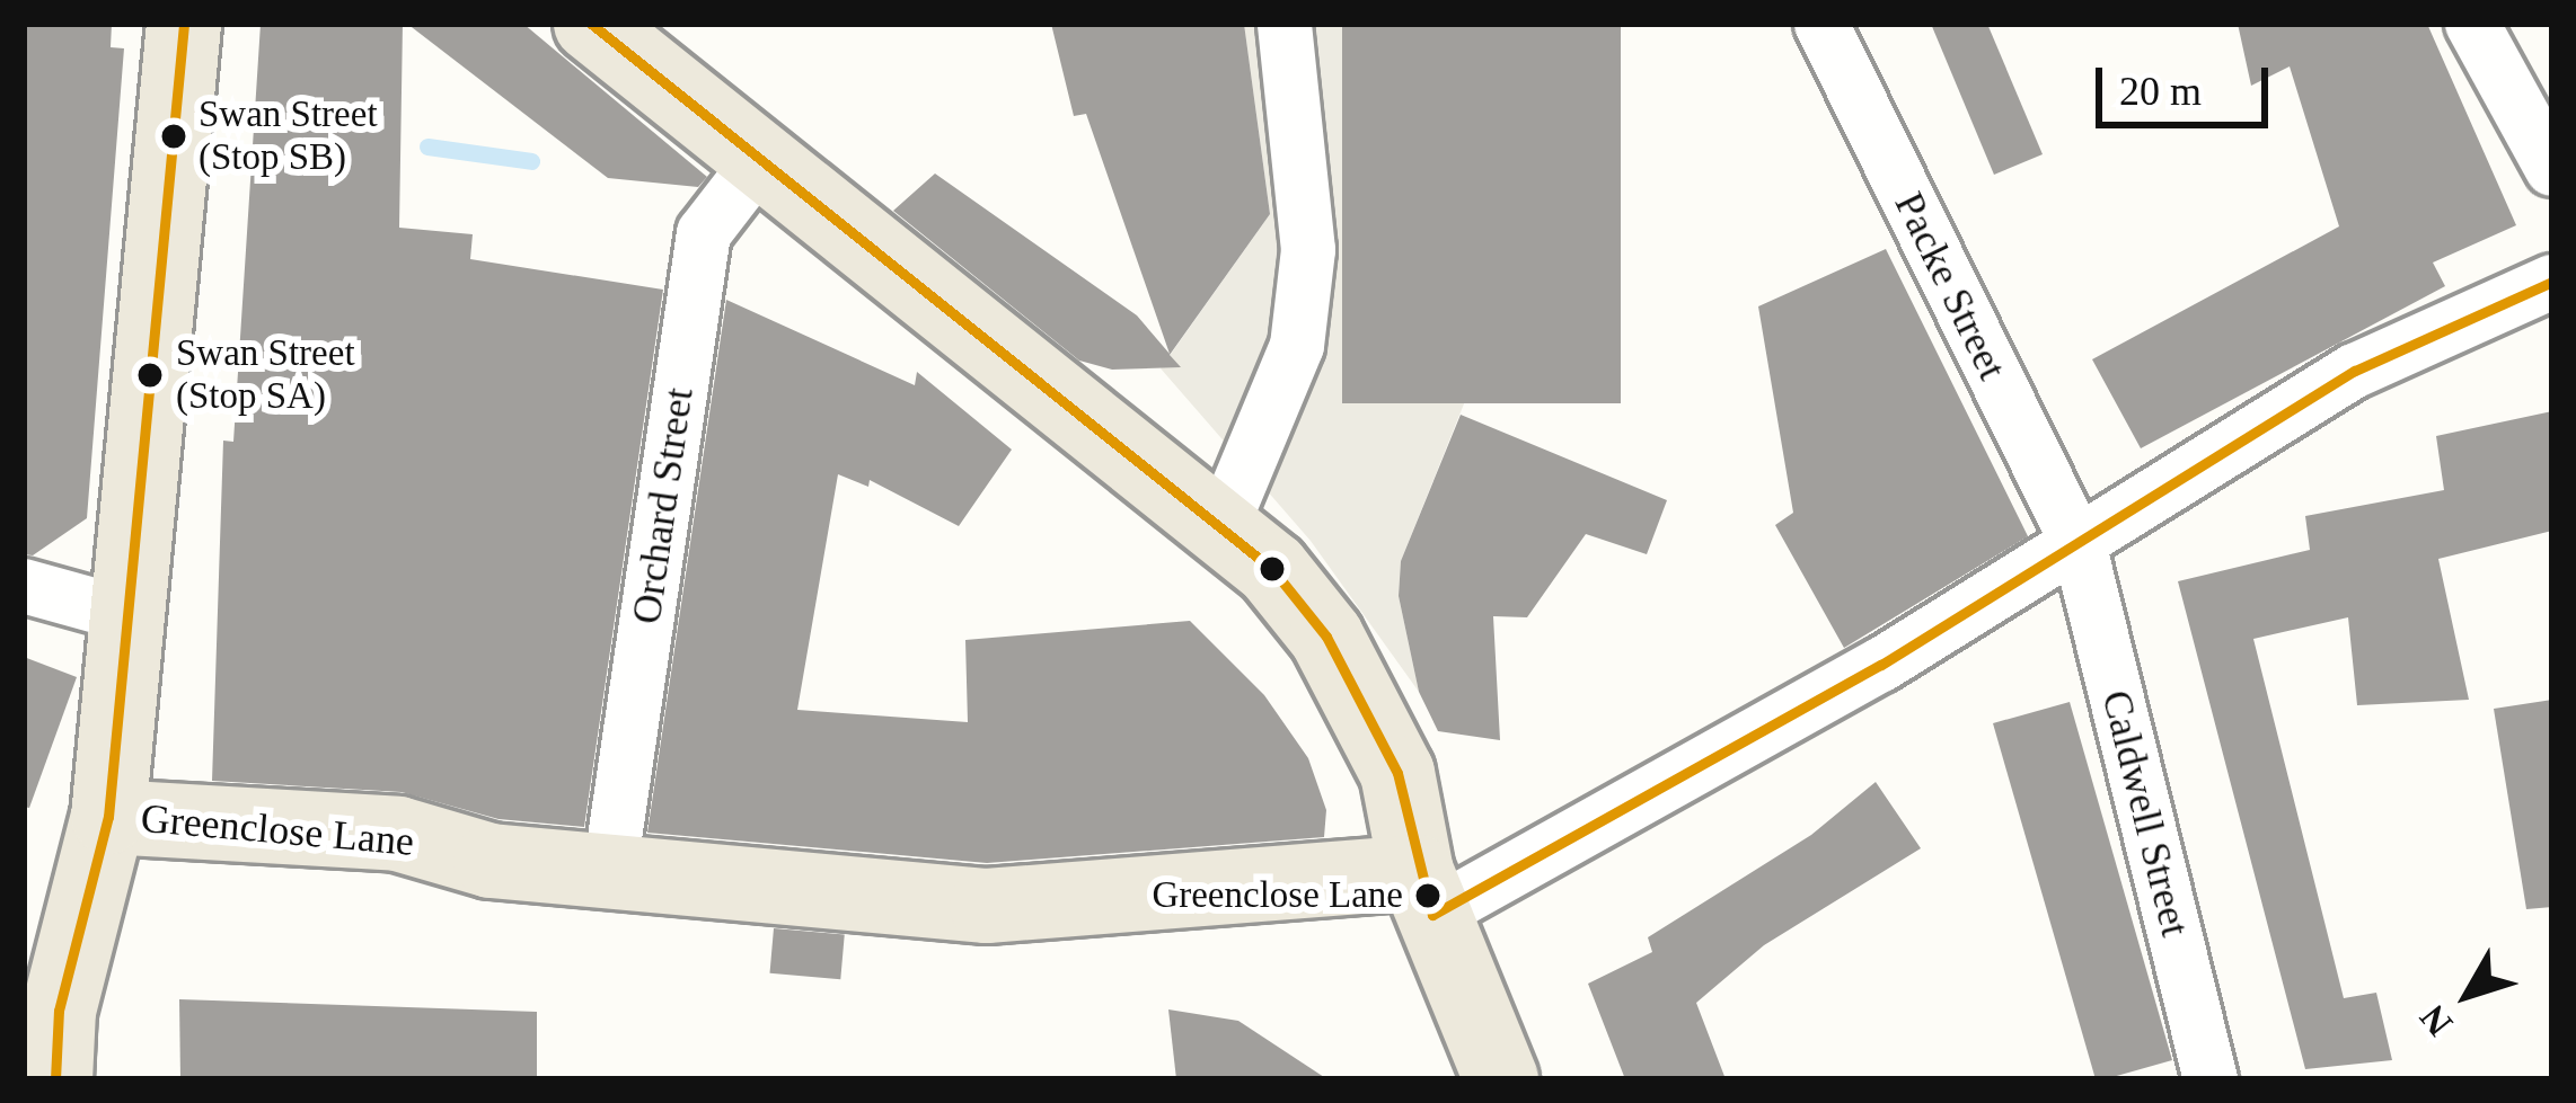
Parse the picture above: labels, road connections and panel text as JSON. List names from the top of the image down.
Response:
{
  "streets": {
    "main road": ["Greenclose Lane"],
    "street": ["Packe Street", "Orchard Street", "Caldwell Street"]
  },
  "crossings": [
    ["Packe Street", "Caldwell Street"],
    ["Orchard Street", "Greenclose Lane"]
  ],
  "places": ["Swan Street (Stop SB)", "Swan Street (Stop SA)", "Greenclose Lane"],
  "scale_bar": "20 m",
  "north": "bottom left"
}
